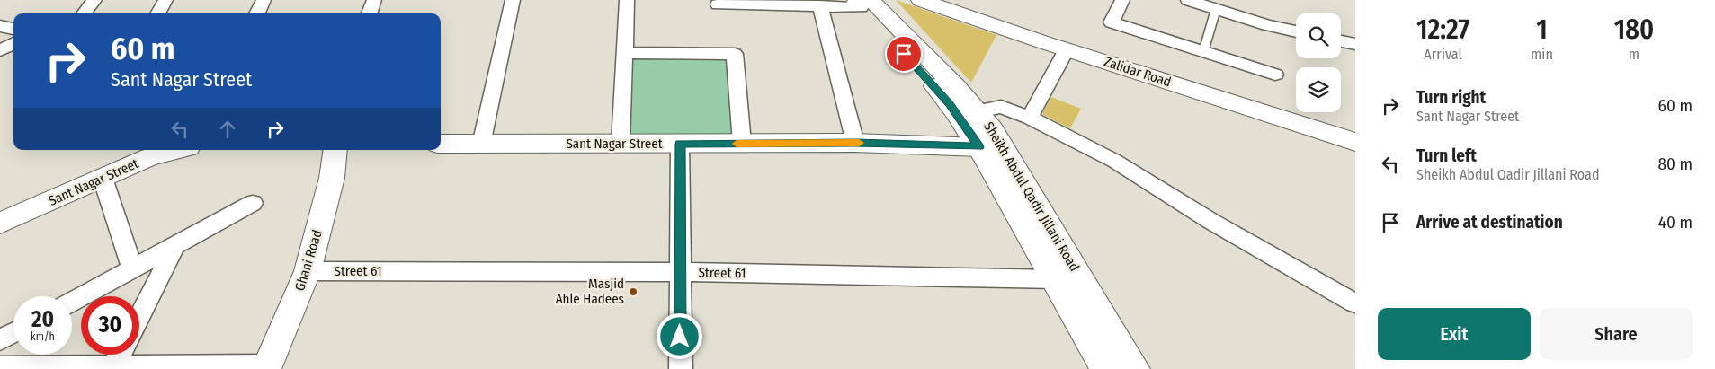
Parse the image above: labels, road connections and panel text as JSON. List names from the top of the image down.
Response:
{
  "streets": {
    "main road": [
      "Zalidar Road",
      "Sant Nagar Street",
      "Sheikh Abdul Qadir Jillani Road",
      "Ghani Road"
    ],
    "street": ["Street 61"]
  },
  "crossings": [
    ["Sant Nagar Street", "Sheikh Abdul Qadir Jillani Road"],
    ["Sheikh Abdul Qadir Jillani Road", "Street 61"],
    ["Ghani Road", "Street 61"]
  ],
  "places": ["Masjid Ahle Hadees"],
  "page": {
    "eta": [
      "12:27",
      "Arrival",
      "1",
      "min",
      "180",
      "m"
    ],
    "turn": ["60 m", "Sant Nagar Street"],
    "list": [
      {
        "name": "Turn right",
        "note": "Sant Nagar Street",
        "value": "60 m"
      },
      {
        "name": "Turn left",
        "note": "Sheikh Abdul Qadir Jillani Road",
        "value": "80 m"
      },
      {
        "name": "Arrive at destination",
        "value": "40 m"
      }
    ],
    "speed": "20 km/h",
    "limit": "30",
    "buttons": ["Exit", "Share"]
  }
}
